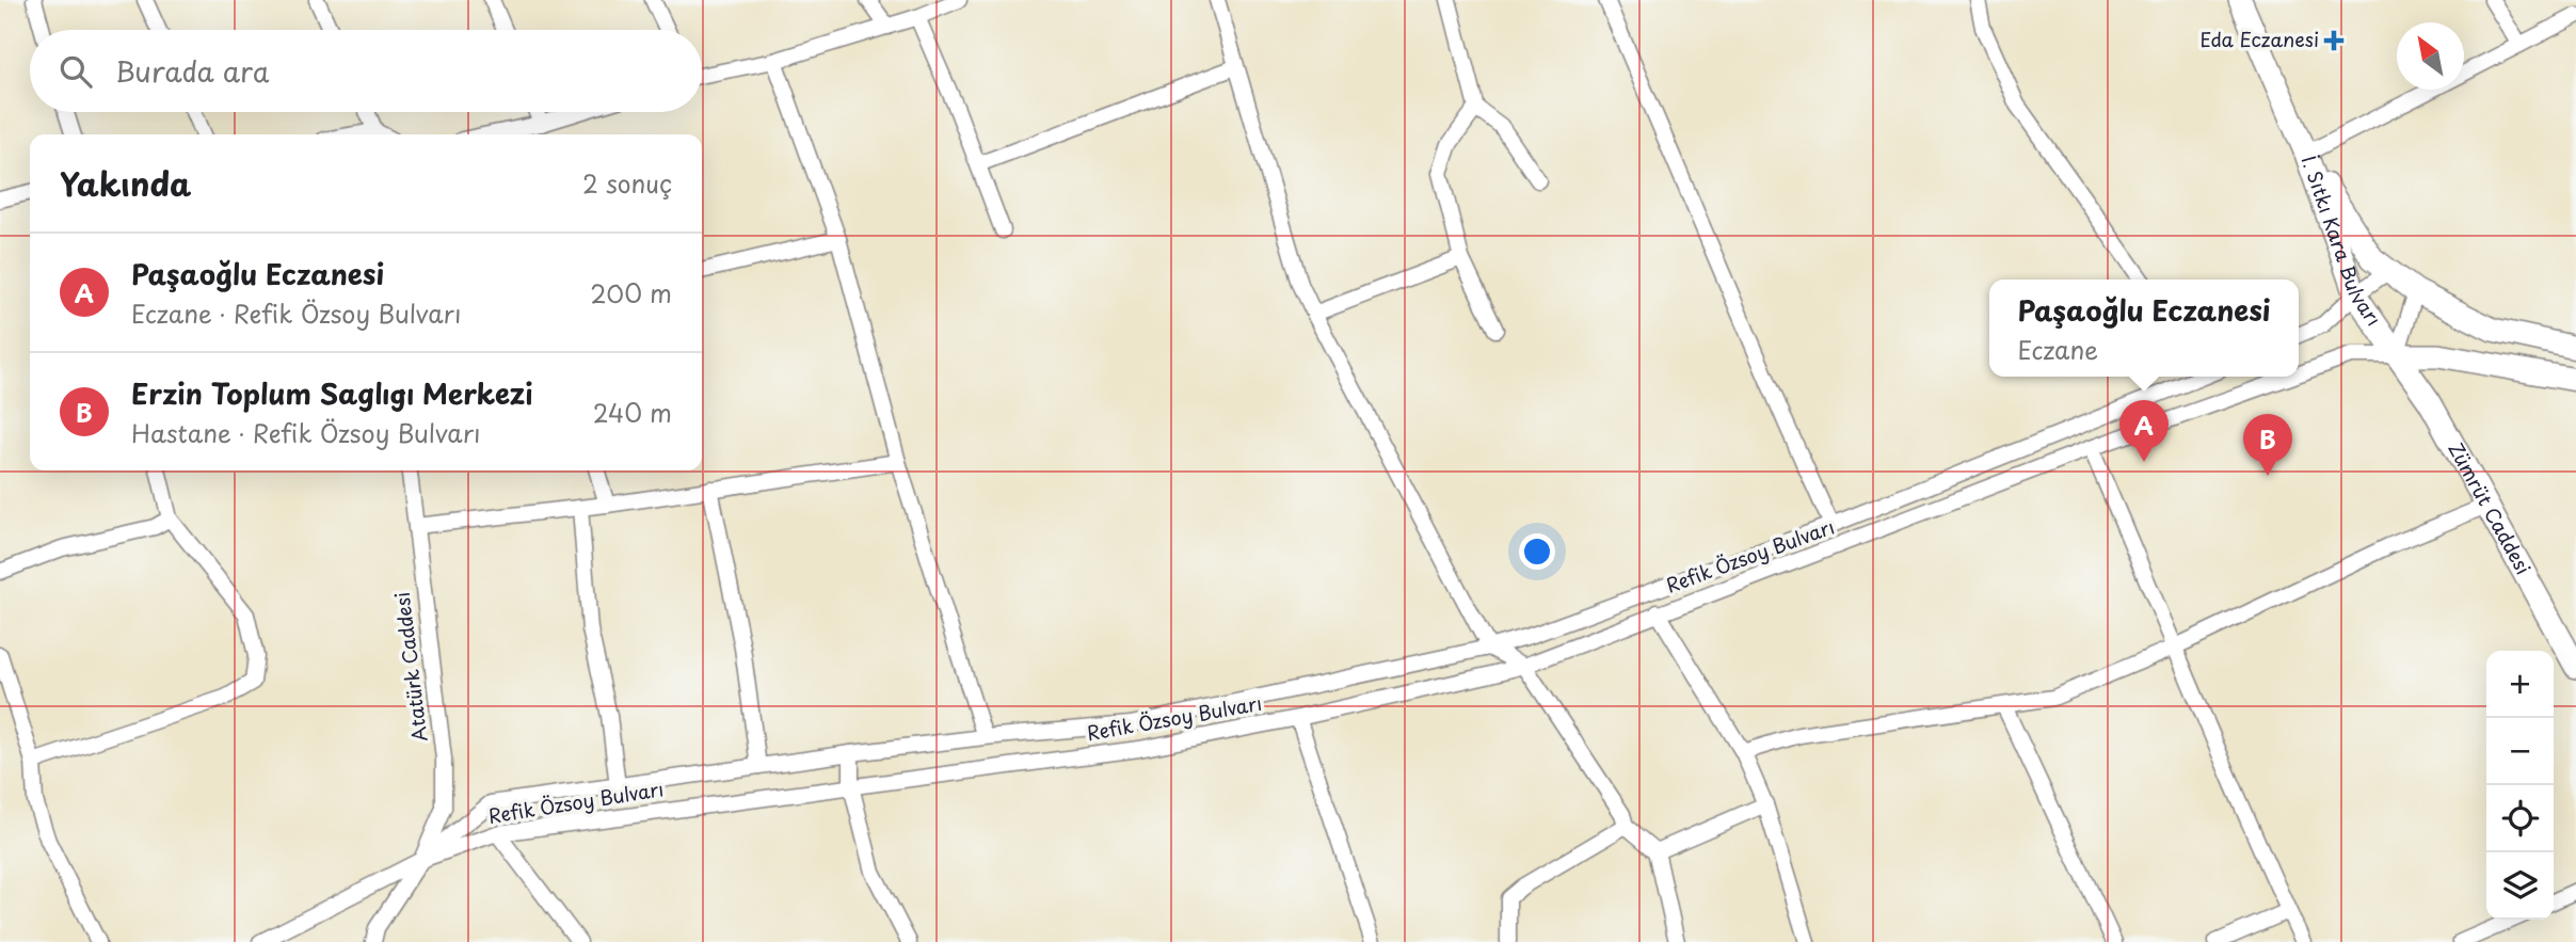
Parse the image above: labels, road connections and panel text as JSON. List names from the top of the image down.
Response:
{
  "streets": {
    "main road": ["İ. Sıtkı Kara Bulvarı", "Zümrüt Caddesi"],
    "street": ["Refik Özsoy Bulvarı", "Atatürk Caddesi"]
  },
  "crossings": [
    ["İ. Sıtkı Kara Bulvarı", "Zümrüt Caddesi"],
    ["İ. Sıtkı Kara Bulvarı", "Refik Özsoy Bulvarı"],
    ["Zümrüt Caddesi", "Refik Özsoy Bulvarı"],
    ["Refik Özsoy Bulvarı", "Atatürk Caddesi"]
  ],
  "places": {
    "health": ["Eda Eczanesi"]
  },
  "north": "top left",
  "page": {
    "search": "Burada ara",
    "heading": ["Yakında", "2 sonuç"],
    "list": [
      {
        "mark": "A",
        "name": "Paşaoğlu Eczanesi",
        "note": "Eczane · Refik Özsoy Bulvarı",
        "value": "200 m"
      },
      {
        "mark": "B",
        "name": "Erzin Toplum Saglıgı Merkezi",
        "note": "Hastane · Refik Özsoy Bulvarı",
        "value": "240 m"
      }
    ],
    "popup": ["Paşaoğlu Eczanesi", "Eczane"],
    "pins": ["A", "B"],
    "map_buttons": ["+", "−"]
  }
}
